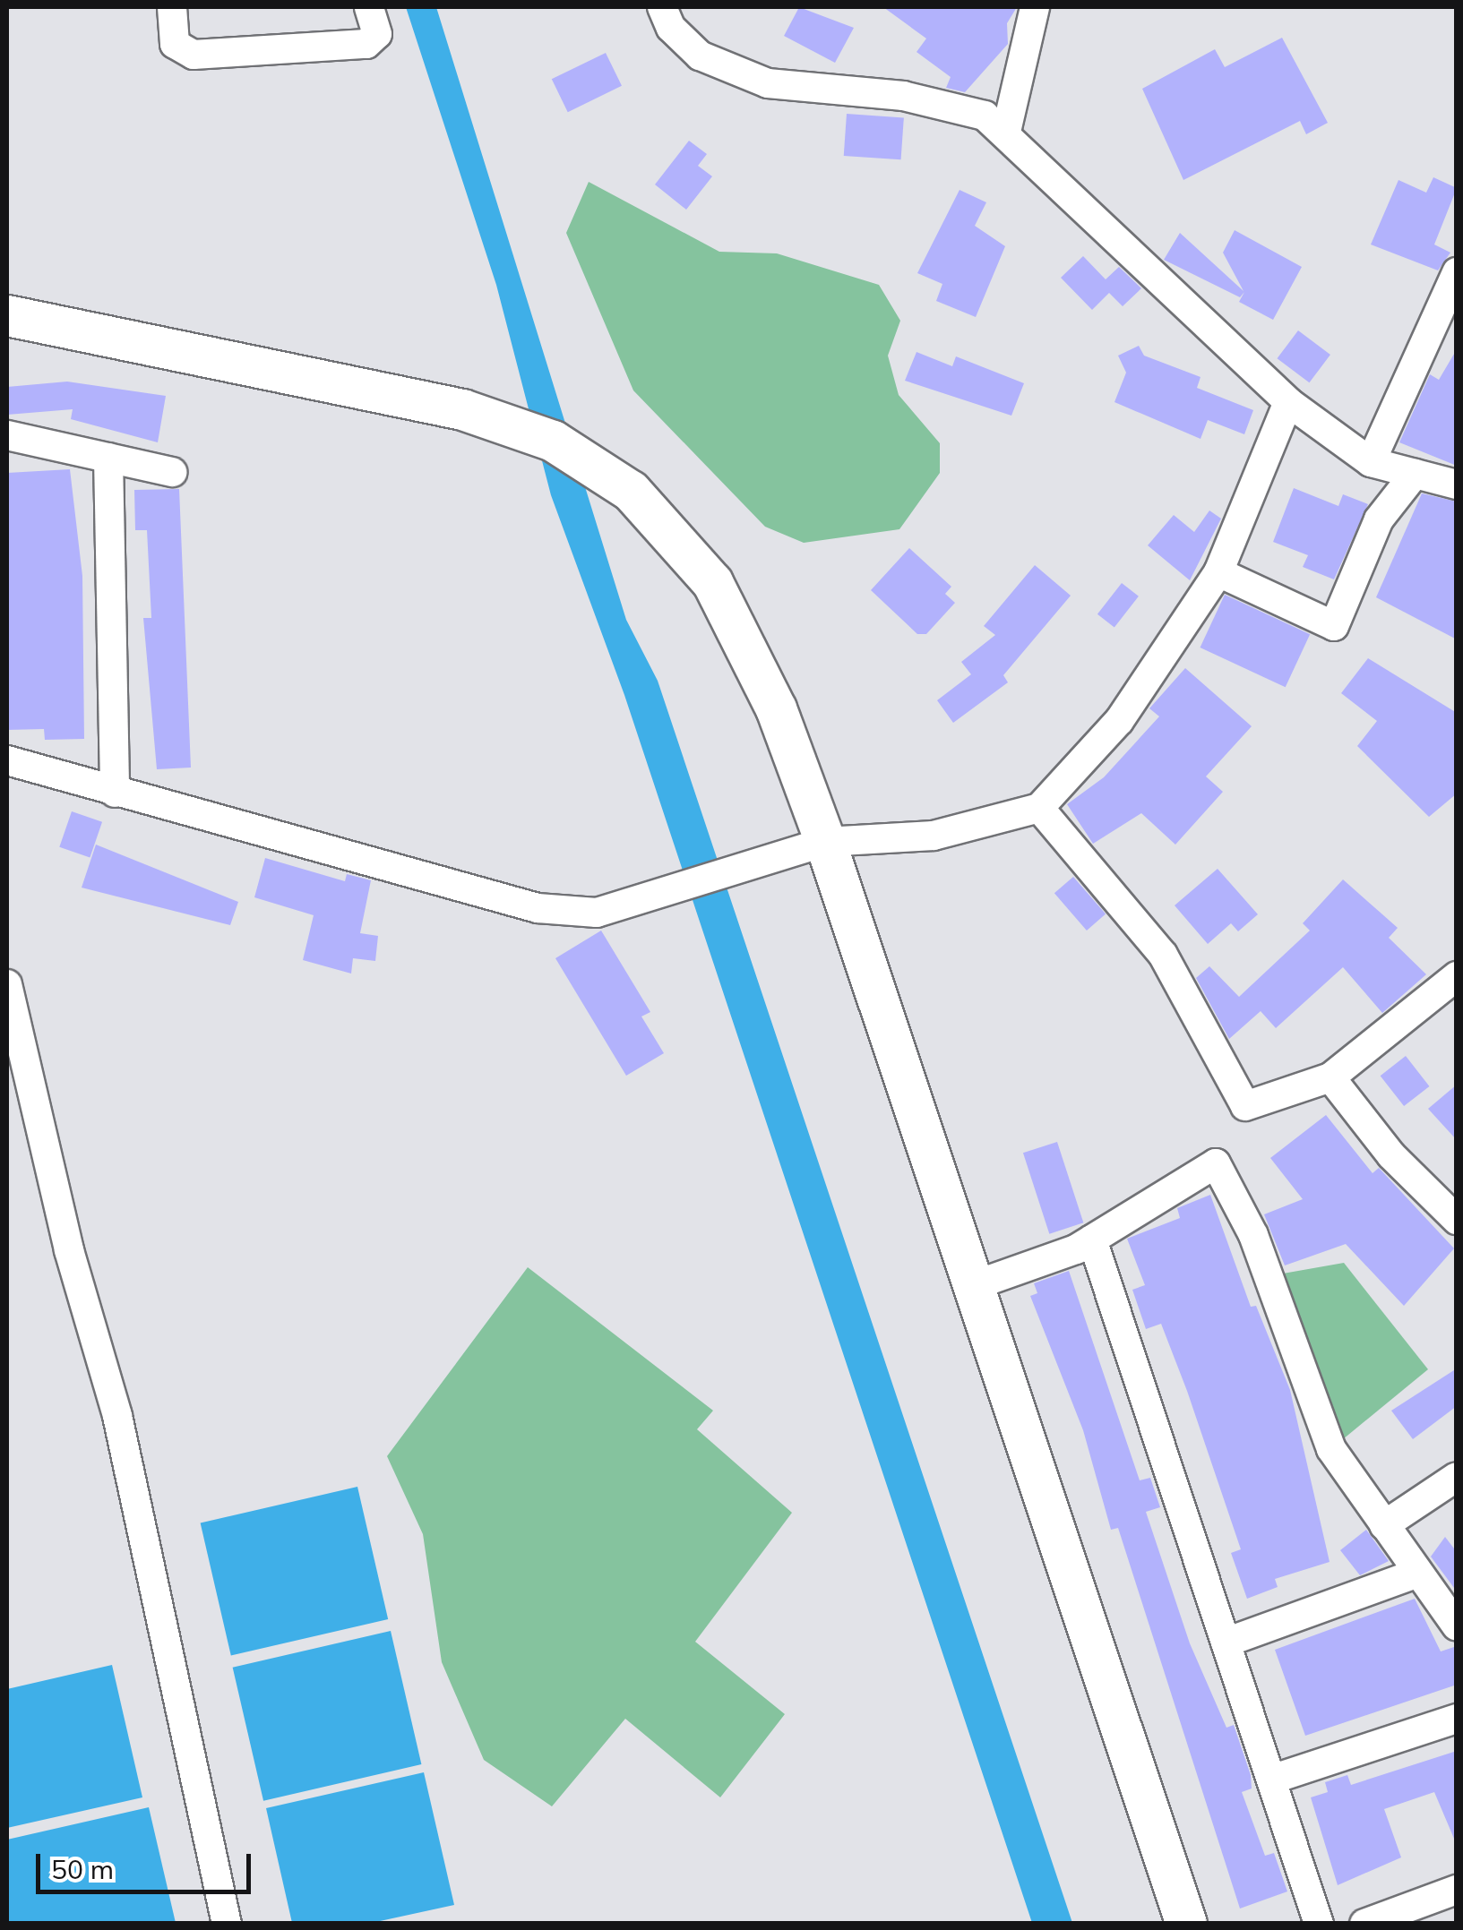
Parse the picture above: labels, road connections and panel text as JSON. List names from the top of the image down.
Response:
{
  "scale_bar": "50 m"
}
